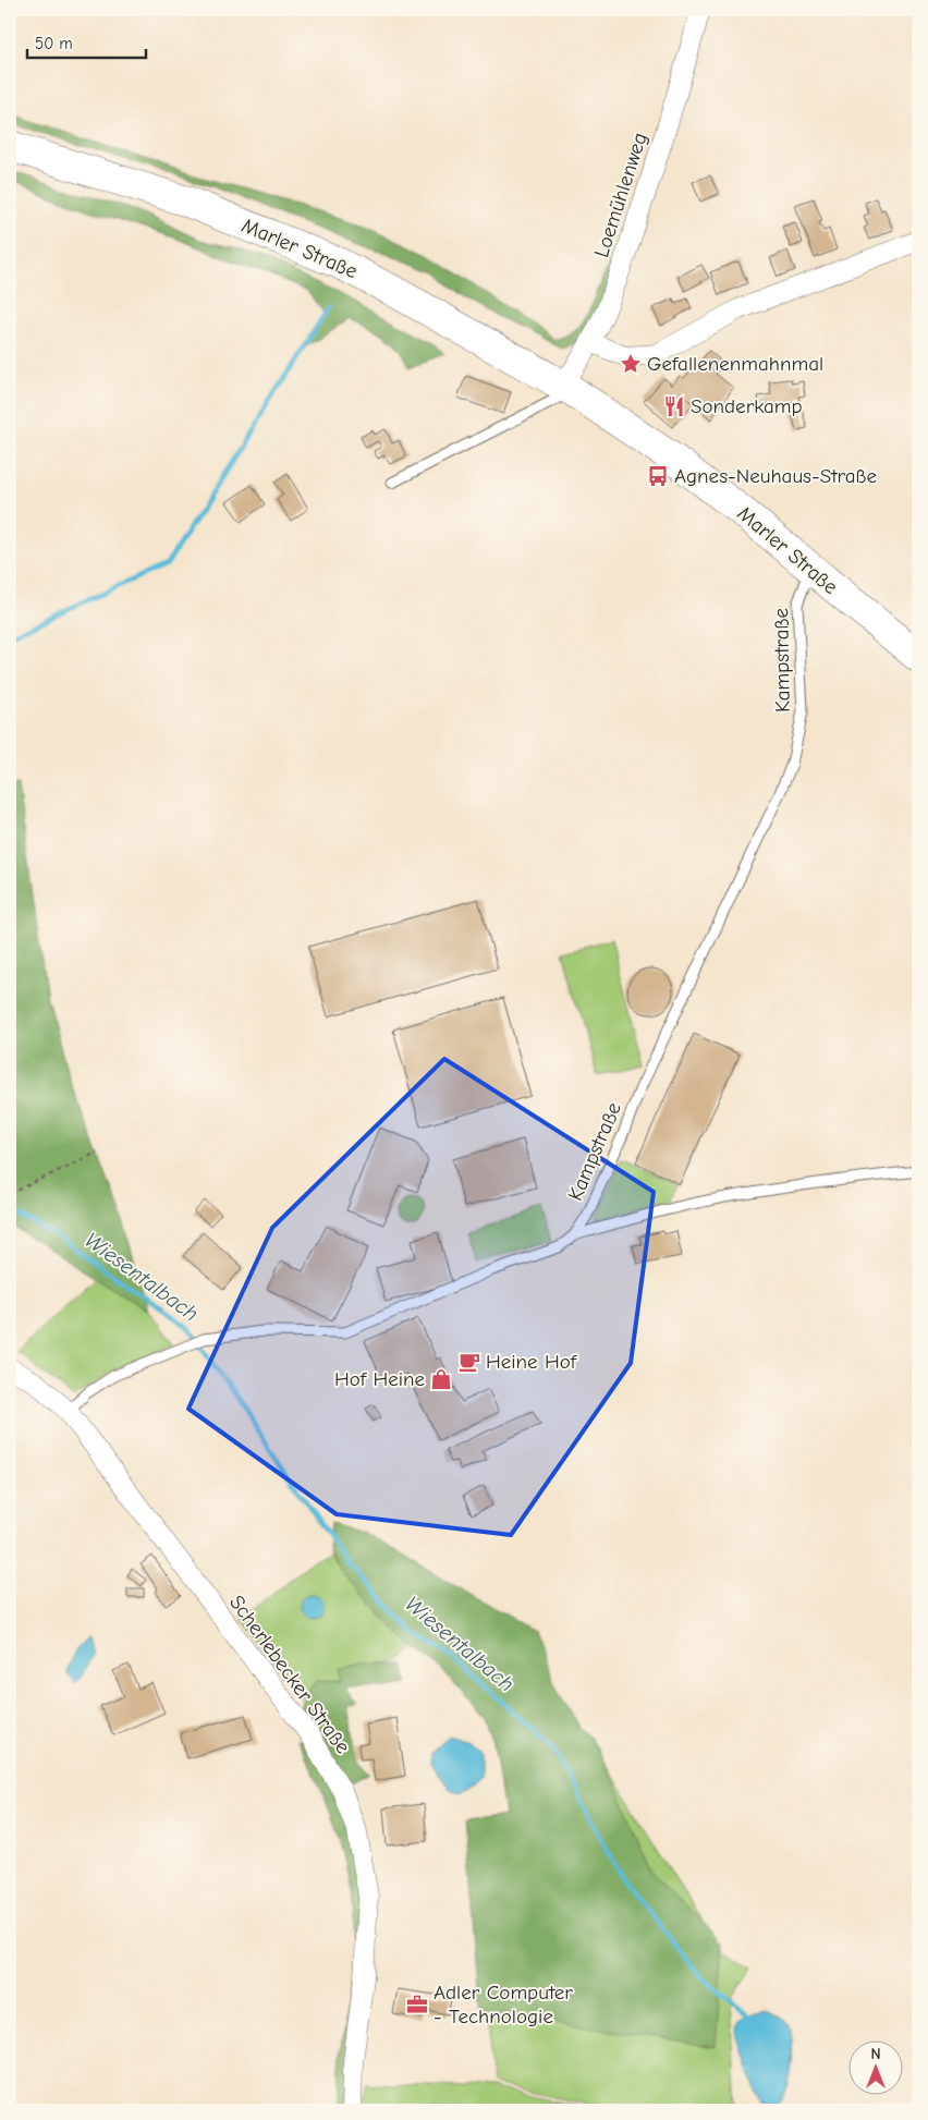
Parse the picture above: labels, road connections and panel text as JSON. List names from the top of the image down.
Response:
{
  "streets": {
    "main road": ["Marler Straße"],
    "street": ["Loemühlenweg", "Scherlebecker Straße"],
    "lane": ["Kampstraße"]
  },
  "crossings": [
    ["Loemühlenweg", "Marler Straße"],
    ["Marler Straße", "Kampstraße"],
    ["Kampstraße", "Scherlebecker Straße"]
  ],
  "water": ["Wiesentalbach"],
  "places": {
    "place": ["Gefallenenmahnmal"],
    "restaurant": ["Sonderkamp"],
    "bus stop": ["Agnes-Neuhaus-Straße"],
    "cafe": ["Heine Hof"],
    "shop": ["Hof Heine"],
    "office": ["Adler Computer - Technologie"]
  },
  "scale_bar": "50 m",
  "north": "top"
}
